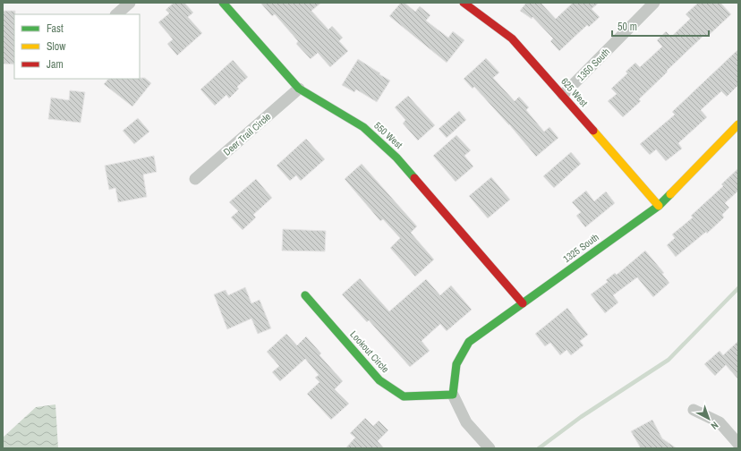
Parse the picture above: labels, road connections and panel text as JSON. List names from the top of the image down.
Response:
{
  "streets": {
    "street": [
      "1350 South",
      "625 West",
      "Deer Trail Circle",
      "550 West",
      "1325 South",
      "Lookout Circle"
    ]
  },
  "crossings": [
    ["1350 South", "625 West"],
    ["625 West", "1325 South"],
    ["Deer Trail Circle", "550 West"],
    ["550 West", "1325 South"],
    ["1325 South", "Lookout Circle"]
  ],
  "legend": ["Fast", "Slow", "Jam"],
  "scale_bar": "50 m",
  "north": "bottom right"
}
